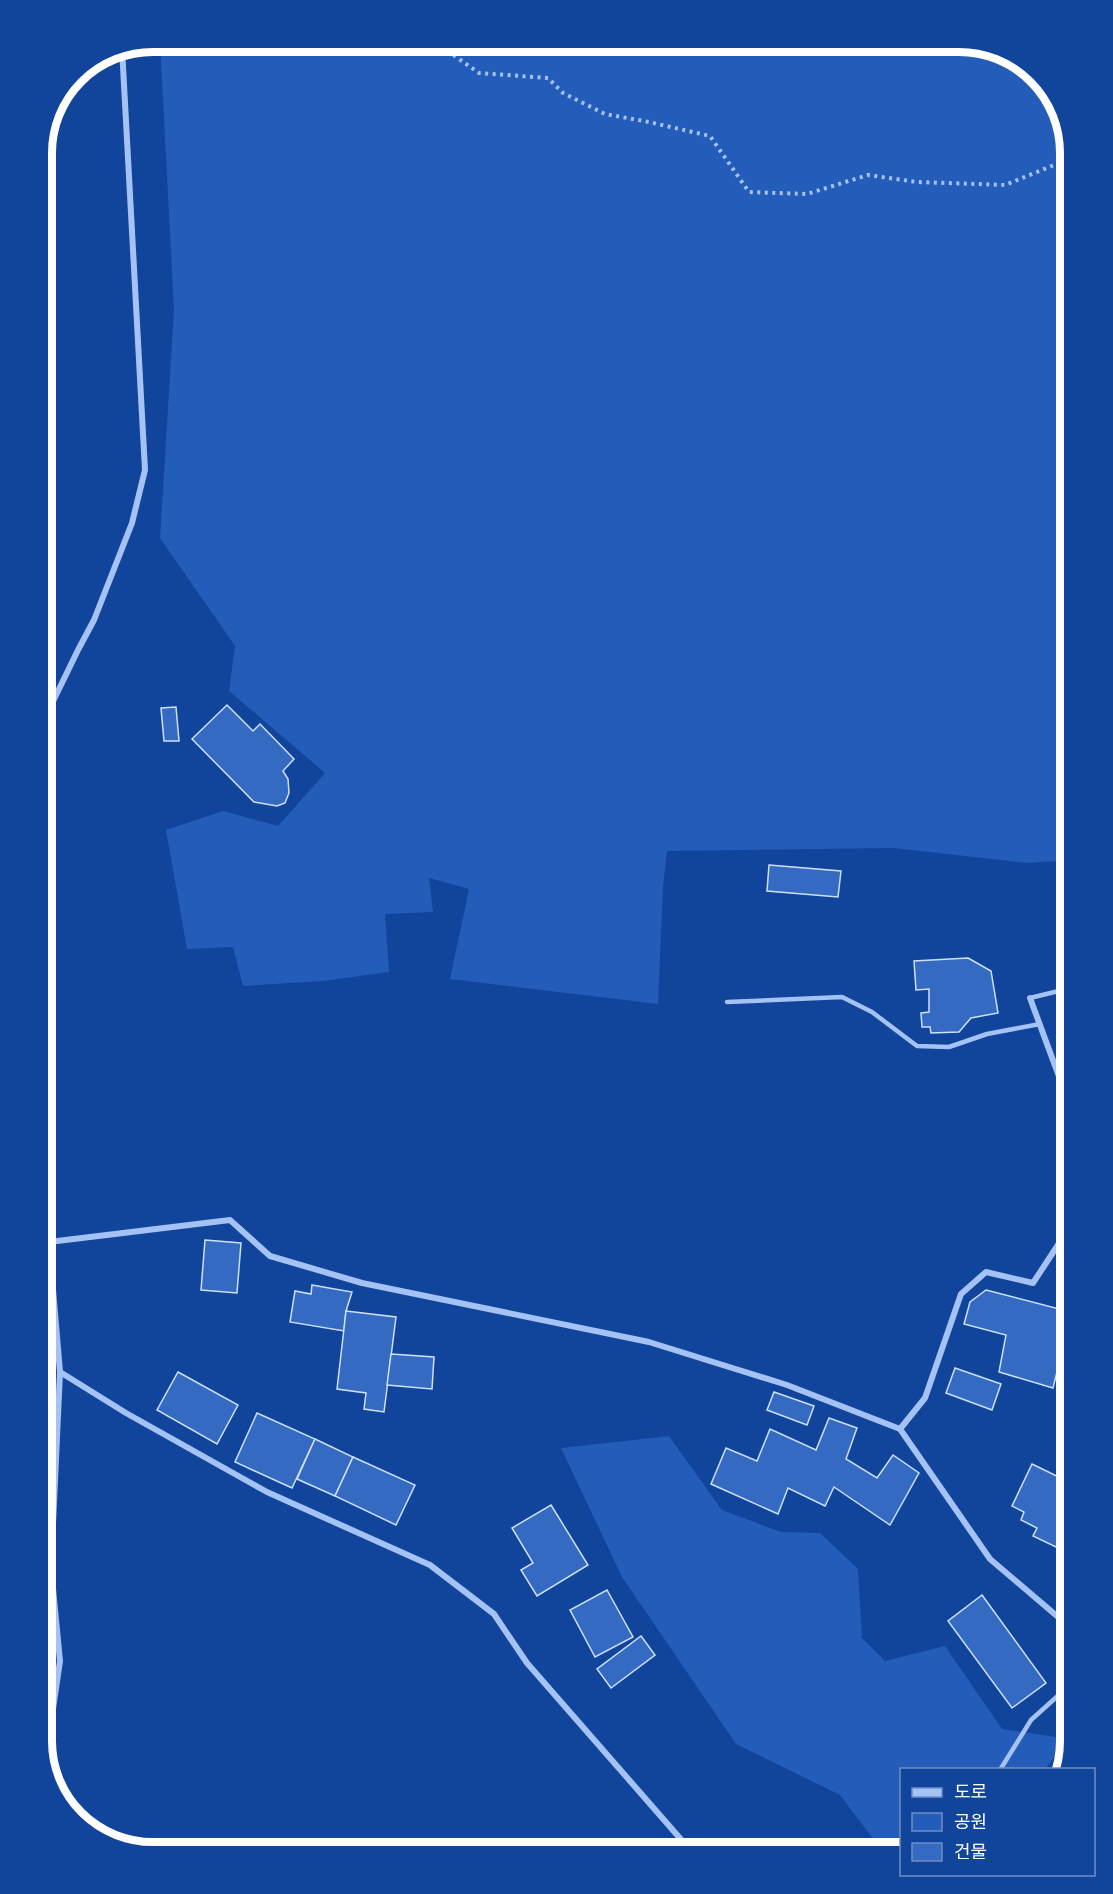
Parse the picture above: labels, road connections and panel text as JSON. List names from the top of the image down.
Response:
{
  "legend": ["도로", "공원", "건물"]
}
